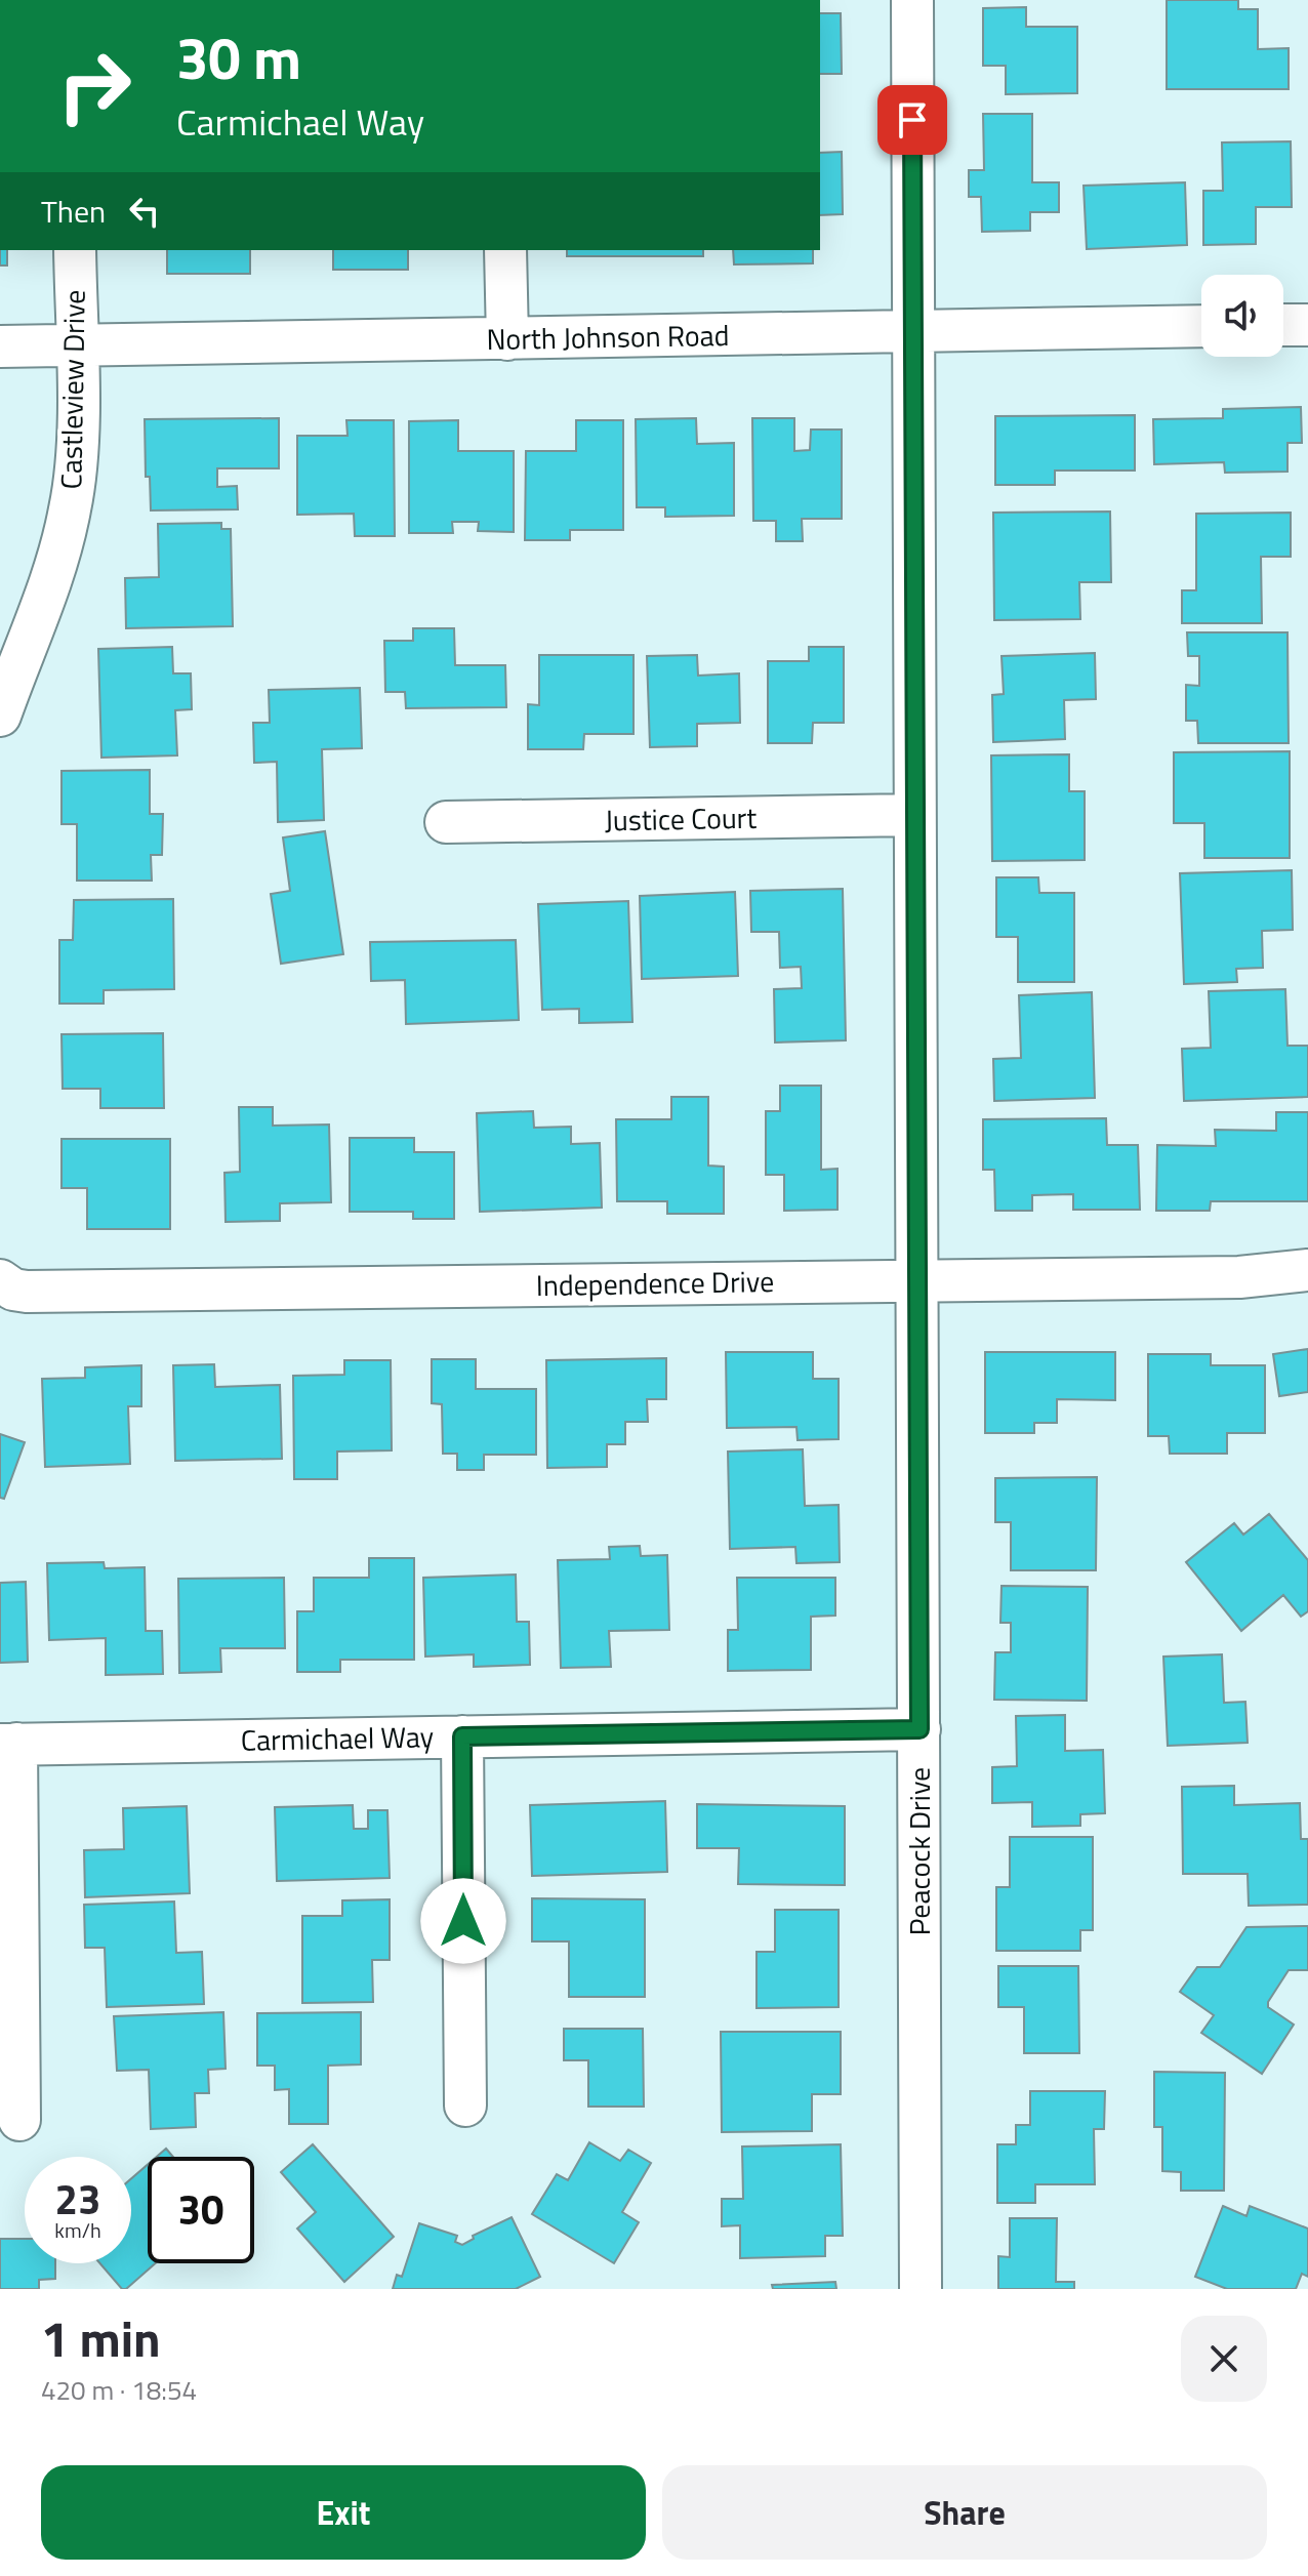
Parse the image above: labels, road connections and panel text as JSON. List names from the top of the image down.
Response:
{
  "streets": {
    "street": [
      "North Johnson Road",
      "Castleview Drive",
      "Justice Court",
      "Independence Drive",
      "Carmichael Way",
      "Peacock Drive"
    ]
  },
  "crossings": [
    ["North Johnson Road", "Castleview Drive"],
    ["North Johnson Road", "Peacock Drive"],
    ["Justice Court", "Peacock Drive"],
    ["Independence Drive", "Peacock Drive"],
    ["Carmichael Way", "Peacock Drive"]
  ],
  "page": {
    "turn": ["30 m", "Carmichael Way"],
    "then": "Then",
    "speed": "23 km/h",
    "limit": "30",
    "heading": ["1 min", "420 m · 18:54"],
    "buttons": ["Exit", "Share"]
  }
}
